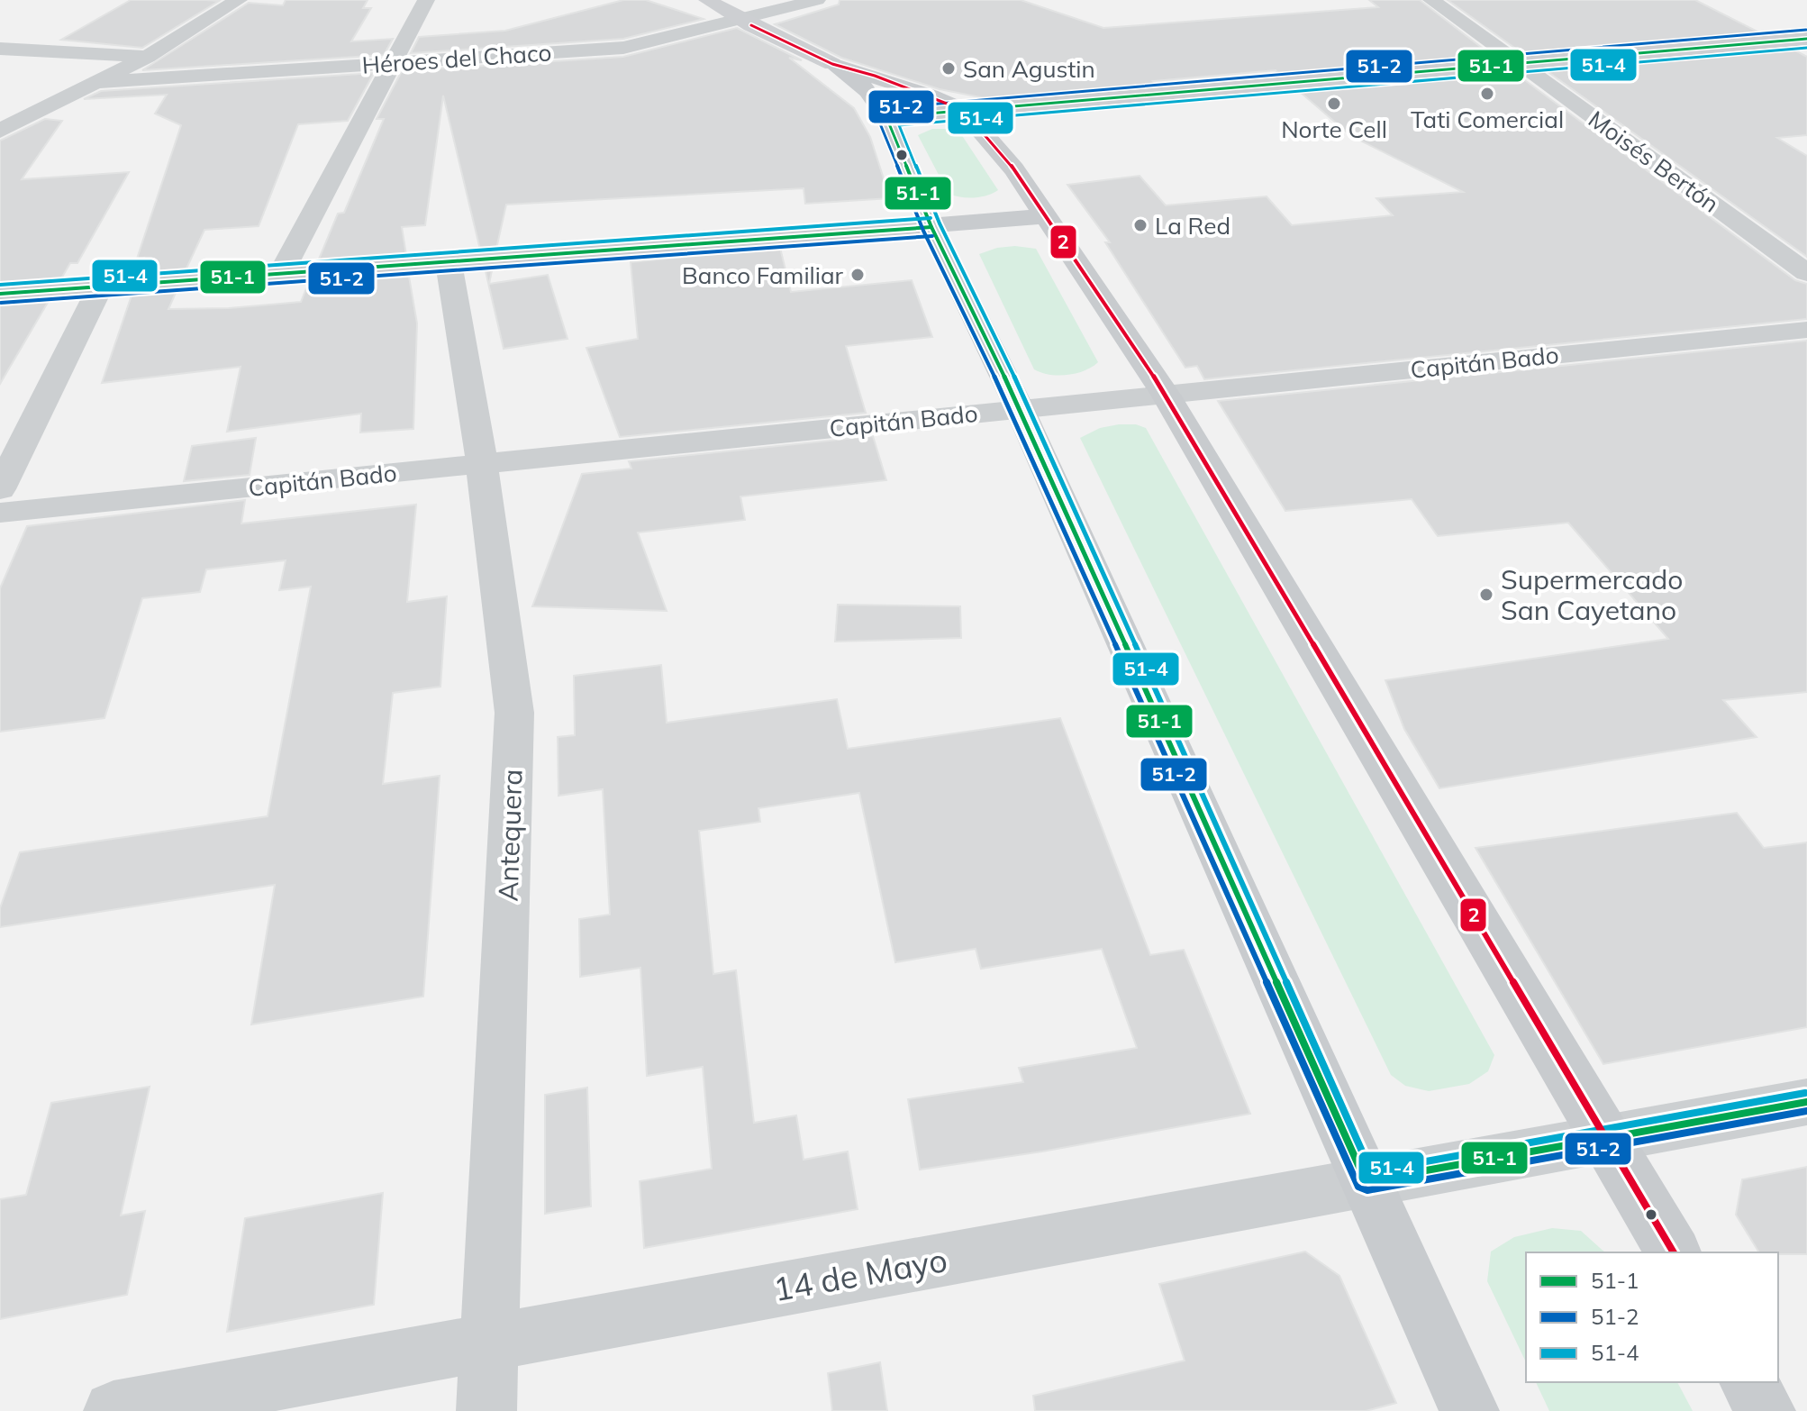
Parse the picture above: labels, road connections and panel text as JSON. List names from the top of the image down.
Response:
{
  "streets": {
    "street": [
      "Héroes del Chaco",
      "Moisés Bertón",
      "Capitán Bado",
      "Antequera",
      "14 de Mayo"
    ]
  },
  "crossings": [
    ["Capitán Bado", "Antequera"],
    ["Antequera", "14 de Mayo"]
  ],
  "places": [
    "San Agustin",
    "Tati Comercial",
    "Norte Cell",
    "La Red",
    "Banco Familiar",
    "Supermercado San Cayetano"
  ],
  "lines": [
    "transit line 2",
    "transit line 51-2",
    "transit line 51-1",
    "transit line 51-4"
  ],
  "legend": ["51-1", "51-2", "51-4"]
}
